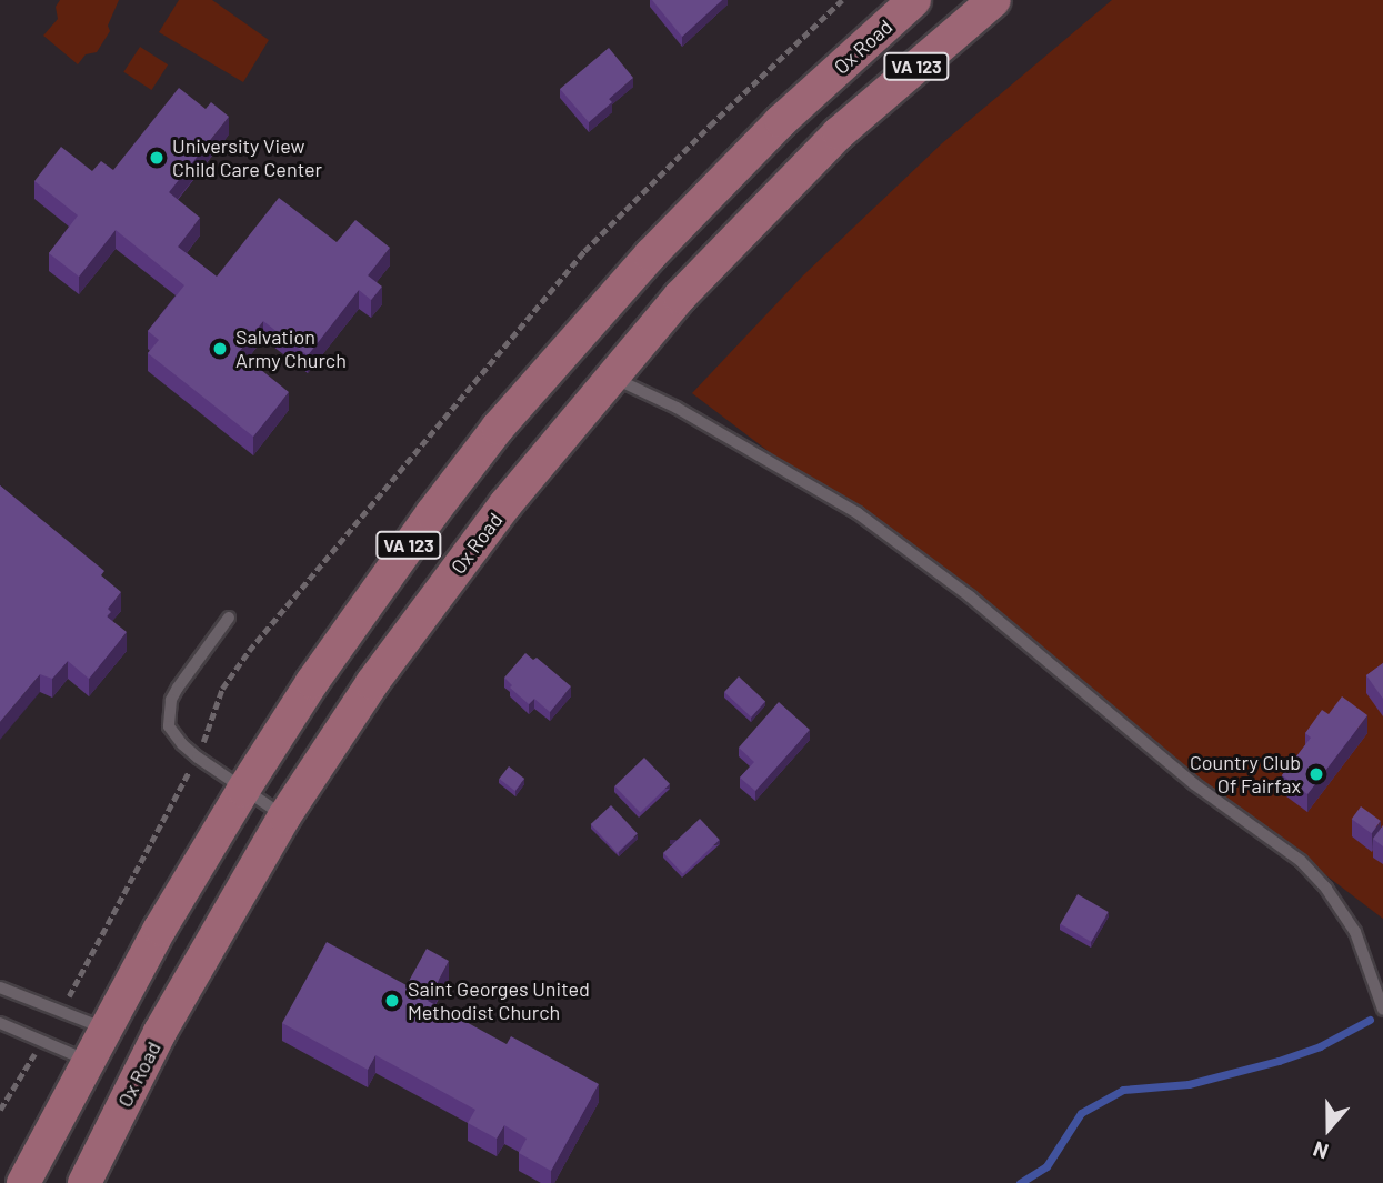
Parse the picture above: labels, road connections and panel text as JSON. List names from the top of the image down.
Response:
{
  "streets": {
    "main road": ["Ox Road", "VA 123"]
  },
  "places": [
    "University View Child Care Center",
    "Salvation Army Church",
    "Country Club Of Fairfax",
    "Saint Georges United Methodist Church"
  ],
  "north": "bottom"
}
